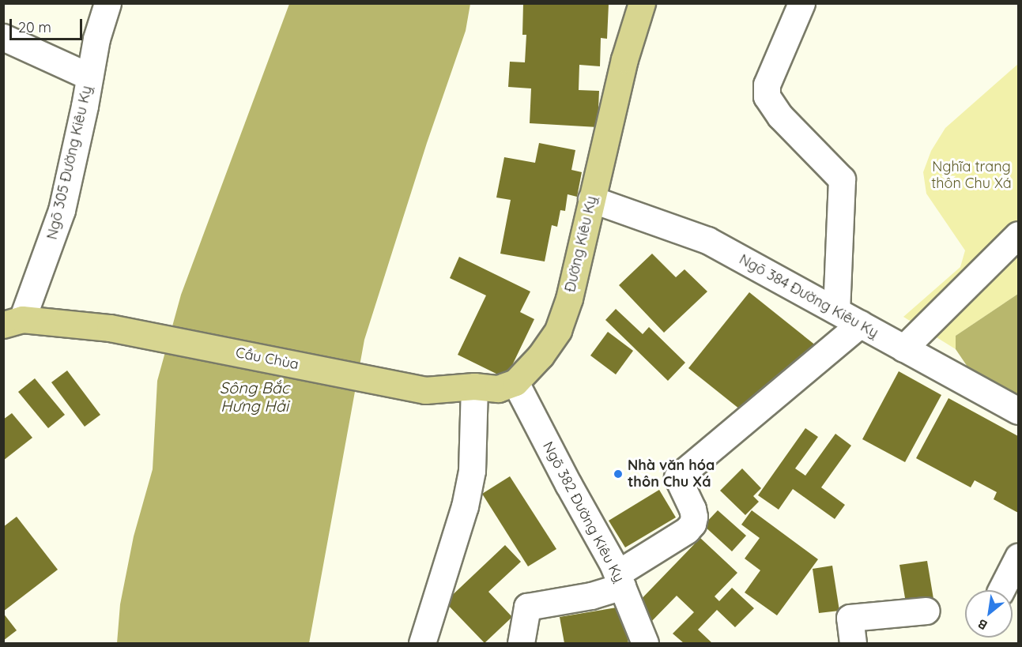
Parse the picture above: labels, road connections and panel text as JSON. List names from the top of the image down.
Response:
{
  "streets": {
    "main road": ["Đường Kiêu Kỵ", "Cầu Chùa"],
    "street": ["Ngõ 305 Đường Kiêu Kỵ", "Ngõ 384 Đường Kiêu Kỵ", "Ngõ 382 Đường Kiêu Kỵ"]
  },
  "crossings": [
    ["Ngõ 305 Đường Kiêu Kỵ", "Cầu Chùa"],
    ["Đường Kiêu Kỵ", "Ngõ 384 Đường Kiêu Kỵ"],
    ["Đường Kiêu Kỵ", "Ngõ 382 Đường Kiêu Kỵ"]
  ],
  "water": ["Sông Bắc Hưng Hải"],
  "parks": ["Nghĩa trang thôn Chu Xá"],
  "places": ["Nhà văn hóa thôn Chu Xá"],
  "scale_bar": "20 m",
  "north": "bottom left"
}
